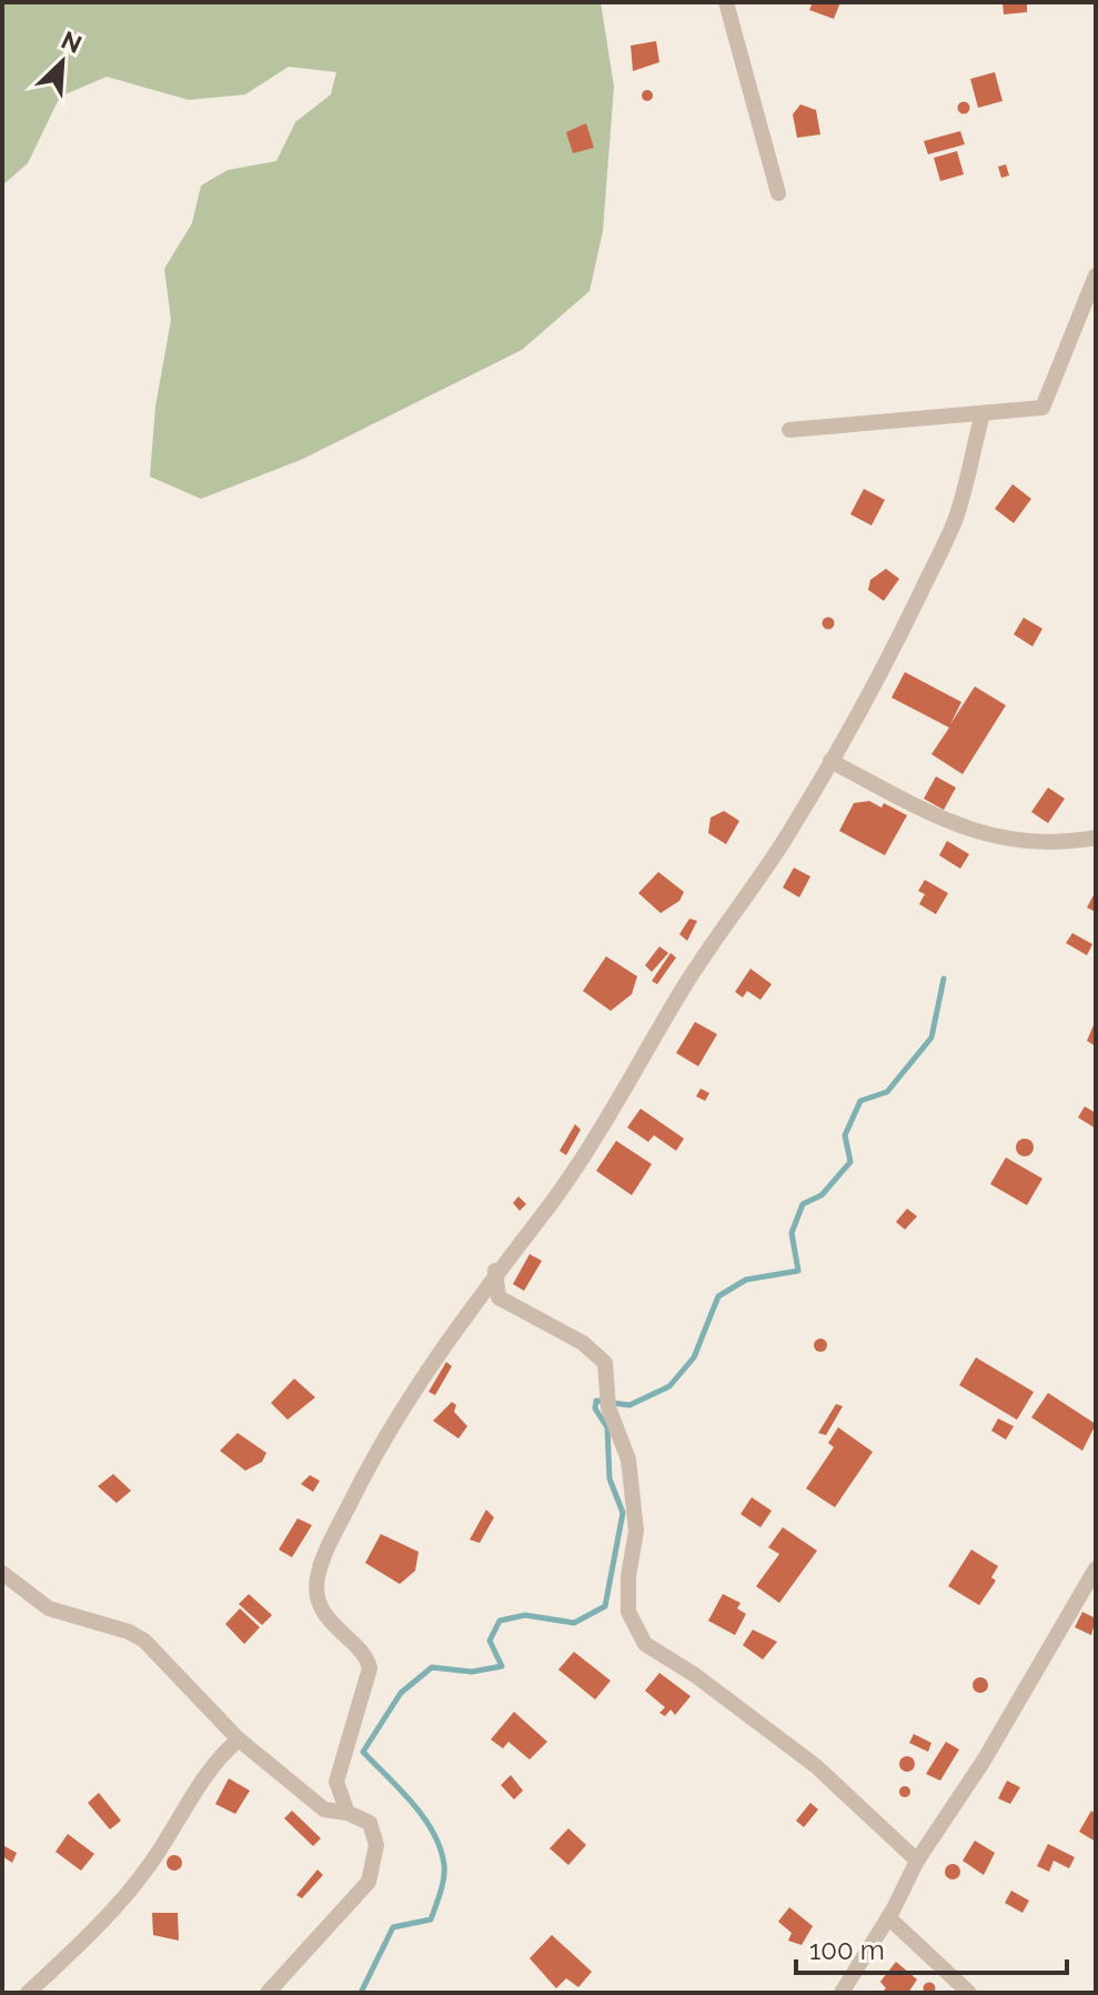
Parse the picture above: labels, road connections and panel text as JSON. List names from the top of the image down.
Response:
{
  "scale_bar": "100 m",
  "north": "top right"
}
